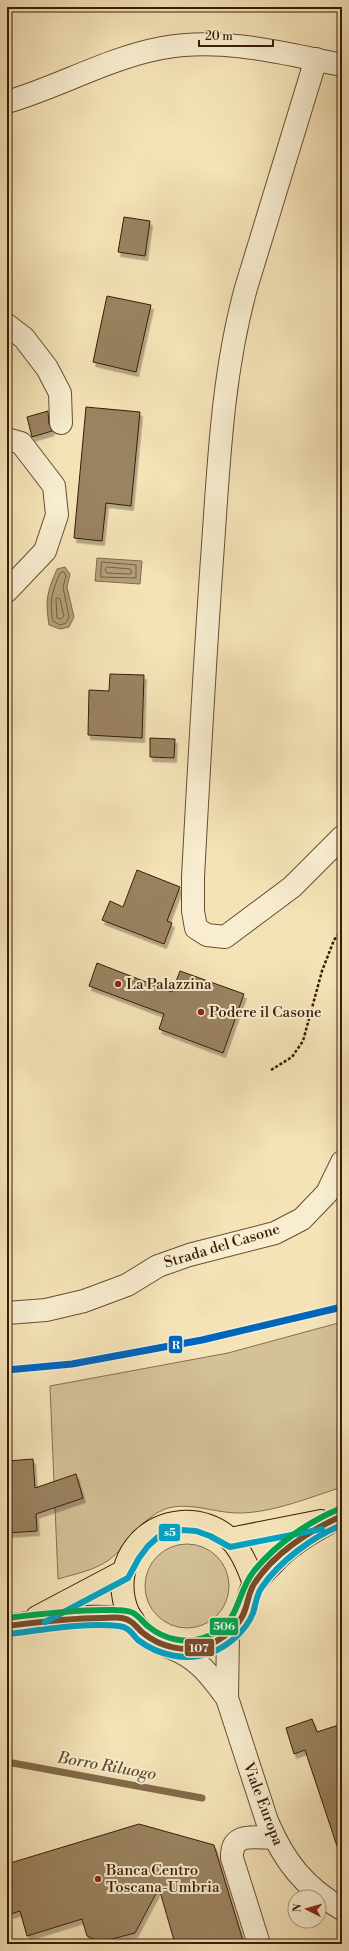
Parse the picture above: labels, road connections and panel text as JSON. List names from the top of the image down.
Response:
{
  "streets": {
    "street": ["Strada del Casone", "Viale Europa"]
  },
  "water": ["Borro Riluogo"],
  "places": ["La Palazzina", "Podere il Casone", "Banca Centro Toscana-Umbria"],
  "lines": [
    "transit line R",
    "transit line 506",
    "transit line 107",
    "transit line s5"
  ],
  "scale_bar": "20 m",
  "north": "left"
}
